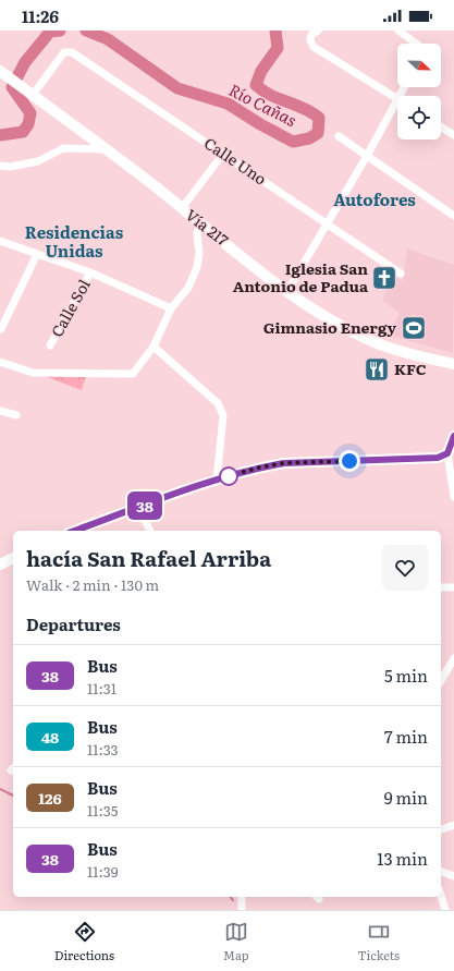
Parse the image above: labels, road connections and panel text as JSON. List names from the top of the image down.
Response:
{
  "streets": {
    "main road": ["Vía 217"],
    "street": ["Calle Uno", "Calle Sol"]
  },
  "crossings": [
    ["Calle Uno", "Vía 217"]
  ],
  "districts": ["Autofores", "Residencias Unidas"],
  "water": ["Río Cañas"],
  "places": {
    "church": ["Iglesia San Antonio de Padua"],
    "sports": ["Gimnasio Energy"],
    "restaurant": ["KFC"]
  },
  "lines": ["bus line 38"],
  "north": "right",
  "page": {
    "status": "11:26",
    "on_map": "38",
    "heading": [
      ["hacía San Rafael Arriba", "Walk · 2 min · 130 m"],
      "Departures"
    ],
    "list": [
      {
        "mark": "38",
        "name": "Bus",
        "note": "11:31",
        "value": "5 min"
      },
      {
        "mark": "48",
        "name": "Bus",
        "note": "11:33",
        "value": "7 min"
      },
      {
        "mark": "126",
        "name": "Bus",
        "note": "11:35",
        "value": "9 min"
      },
      {
        "mark": "38",
        "name": "Bus",
        "note": "11:39",
        "value": "13 min"
      }
    ],
    "tabs": ["Directions", "Map", "Tickets"]
  }
}
